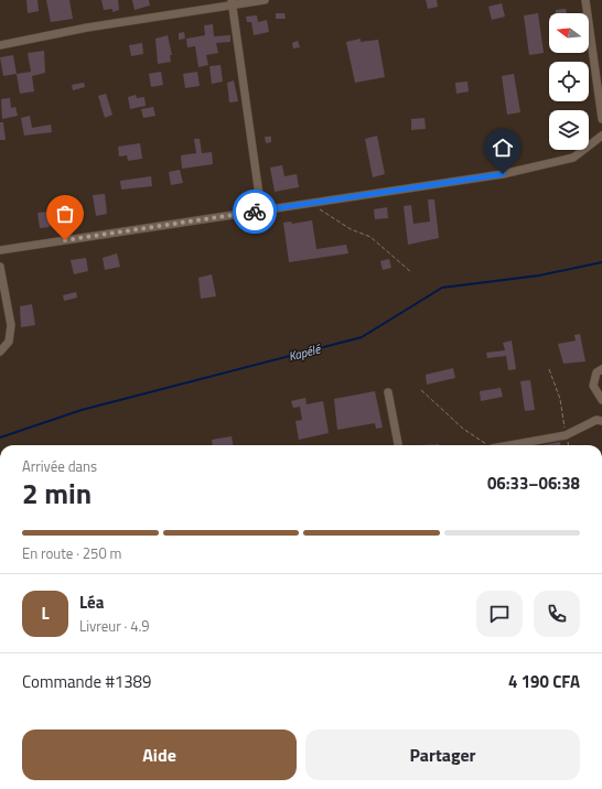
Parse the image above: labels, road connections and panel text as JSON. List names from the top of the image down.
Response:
{
  "water": ["Kapélé"],
  "north": "left",
  "page": {
    "heading": ["2 min", "Arrivée dans", "06:33–06:38"],
    "panel": [
      "Léa",
      "Livreur · 4.9",
      "Commande #1389",
      "4 190 CFA"
    ],
    "bar": "En route · 250 m",
    "round": "L",
    "buttons": ["Aide", "Partager"]
  }
}
